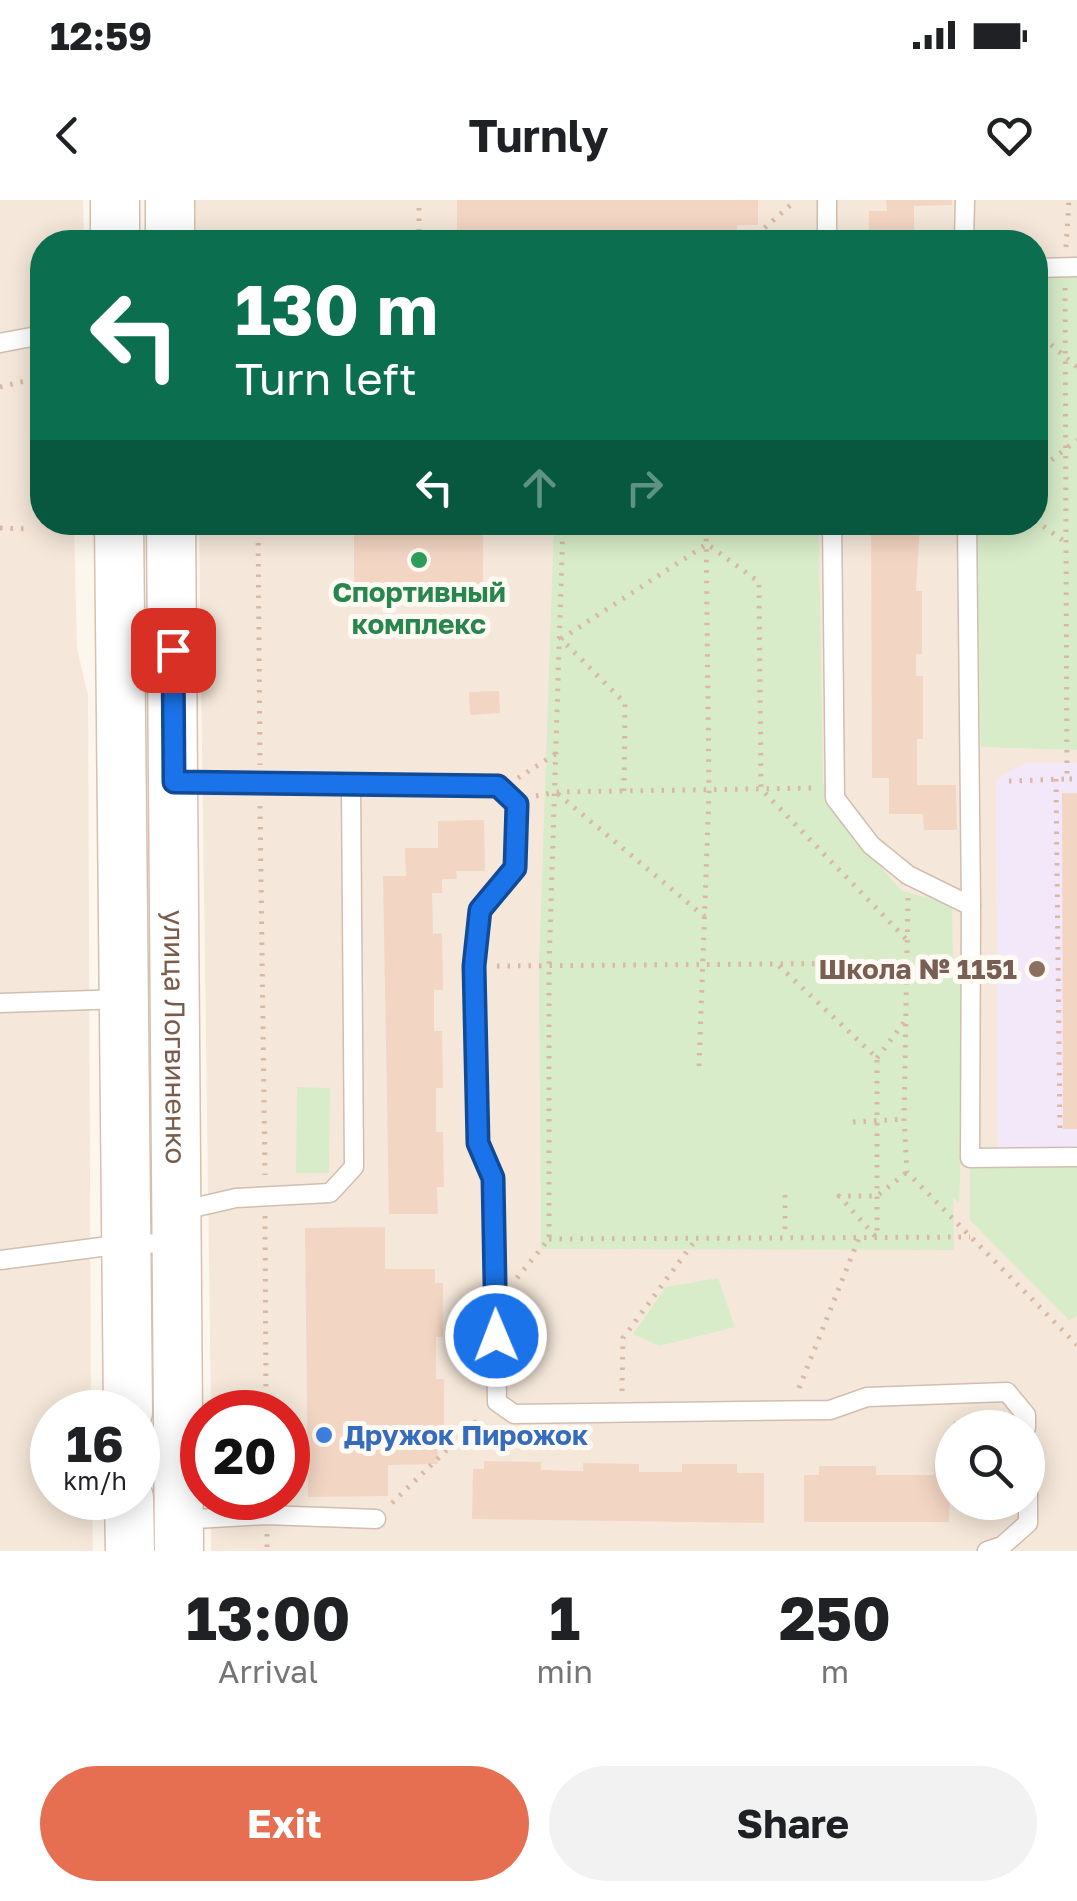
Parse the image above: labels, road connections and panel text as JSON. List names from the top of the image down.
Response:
{
  "streets": {
    "main road": ["улица Логвиненко"]
  },
  "places": ["Спортивный комплекс", "Школа № 1151", "Дружок Пирожок"],
  "page": {
    "status": "12:59",
    "header": "Turnly",
    "turn": ["130 m", "Turn left"],
    "speed": "16 km/h",
    "limit": "20",
    "eta": [
      "13:00",
      "Arrival",
      "1",
      "min",
      "250",
      "m"
    ],
    "buttons": ["Exit", "Share"]
  }
}
